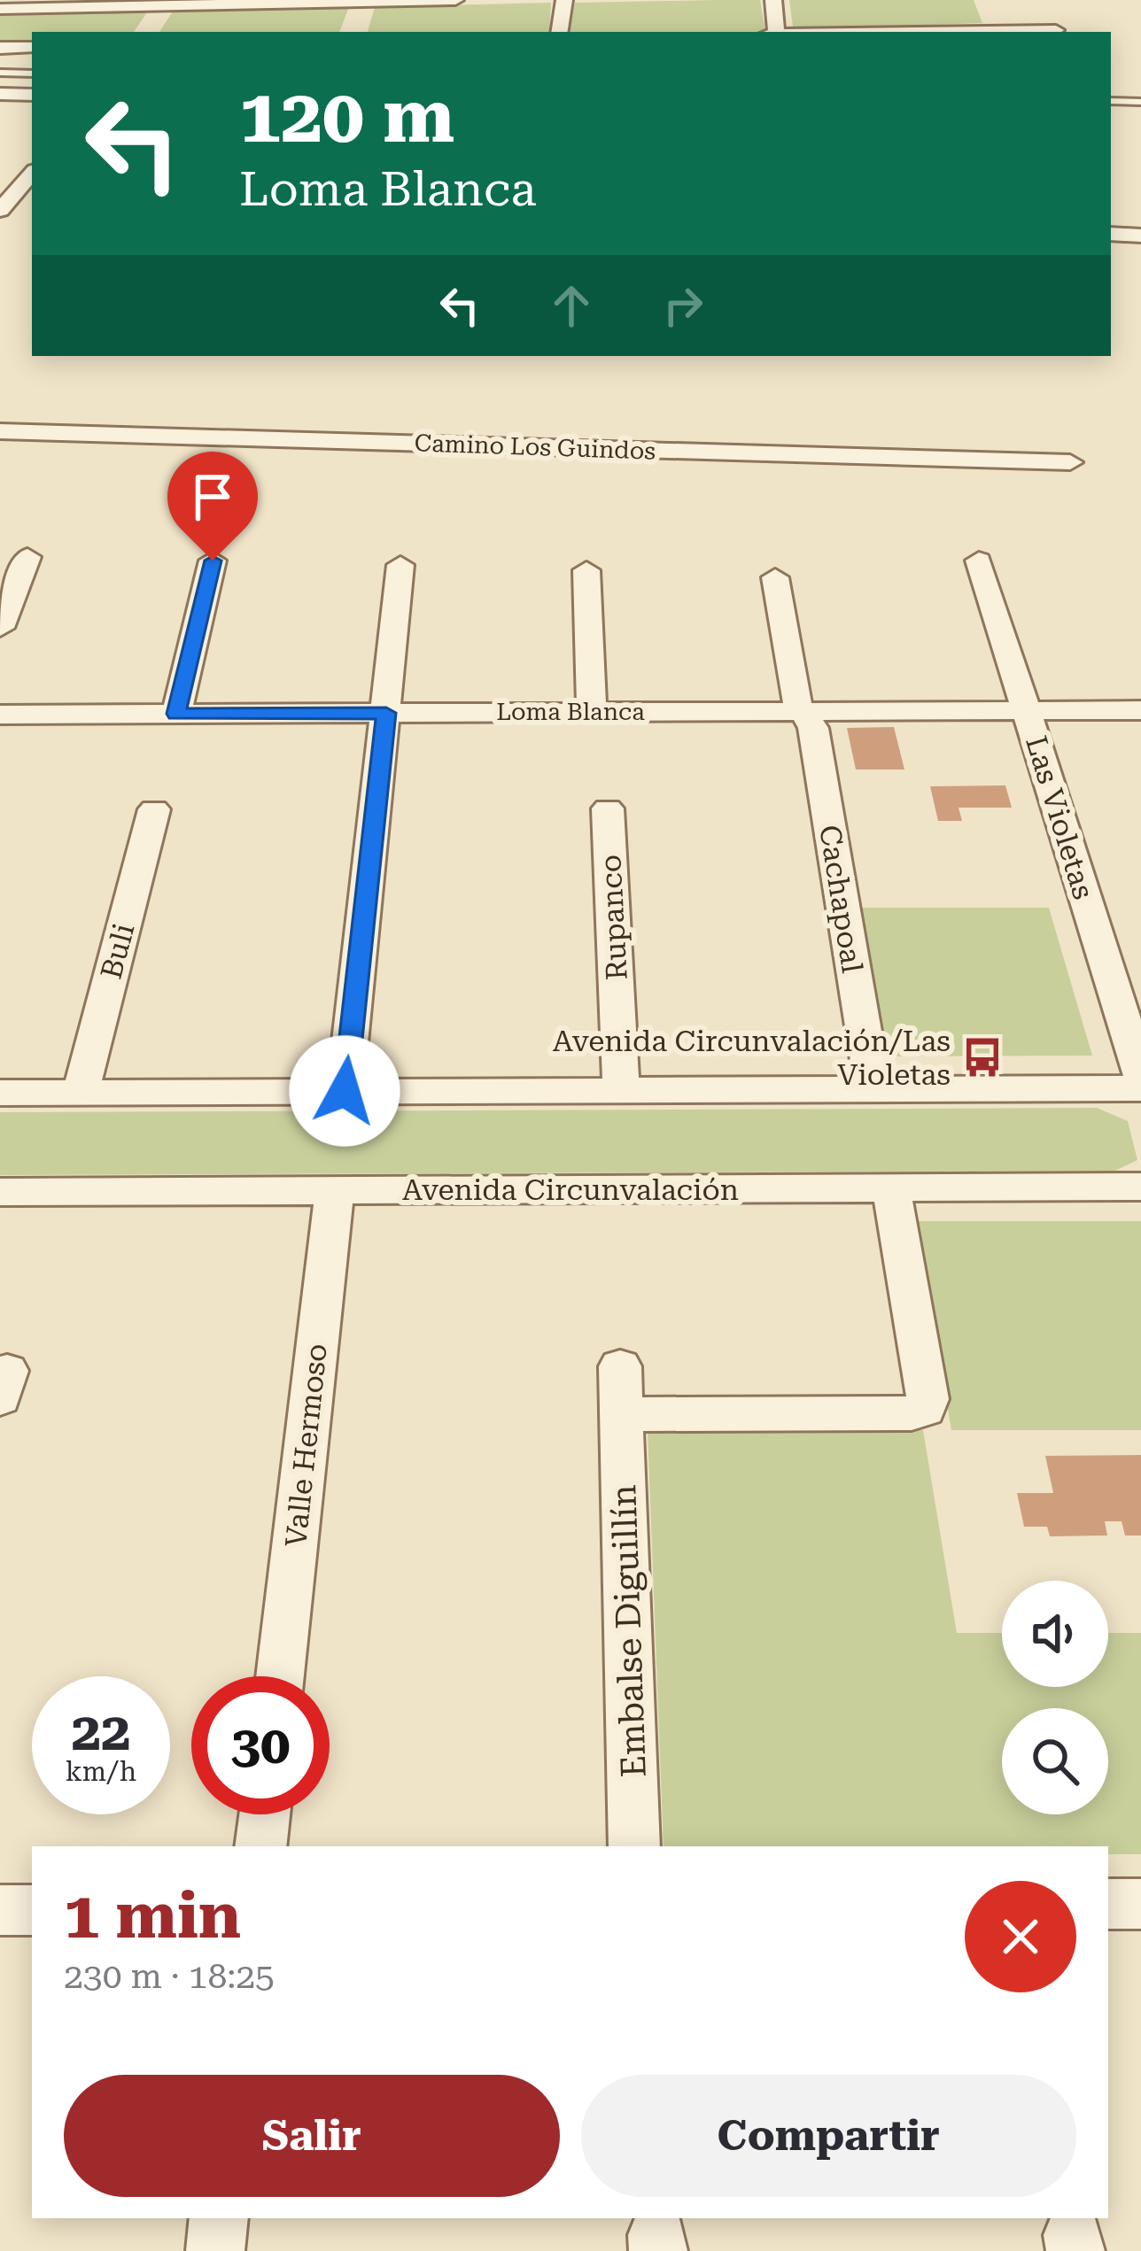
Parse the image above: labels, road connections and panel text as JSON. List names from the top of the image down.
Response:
{
  "streets": {
    "street": [
      "Camino Los Guindos",
      "Loma Blanca",
      "Las Violetas",
      "Cachapoal",
      "Rupanco",
      "Buli",
      "Avenida Circunvalación",
      "Valle Hermoso",
      "Embalse Diguillín"
    ]
  },
  "crossings": [
    ["Loma Blanca", "Las Violetas"],
    ["Loma Blanca", "Cachapoal"],
    ["Avenida Circunvalación", "Valle Hermoso"]
  ],
  "places": {
    "bus stop": ["Avenida Circunvalación/Las Violetas"]
  },
  "page": {
    "turn": ["120 m", "Loma Blanca"],
    "speed": "22 km/h",
    "limit": "30",
    "heading": ["1 min", "230 m · 18:25"],
    "buttons": ["Salir", "Compartir"]
  }
}
